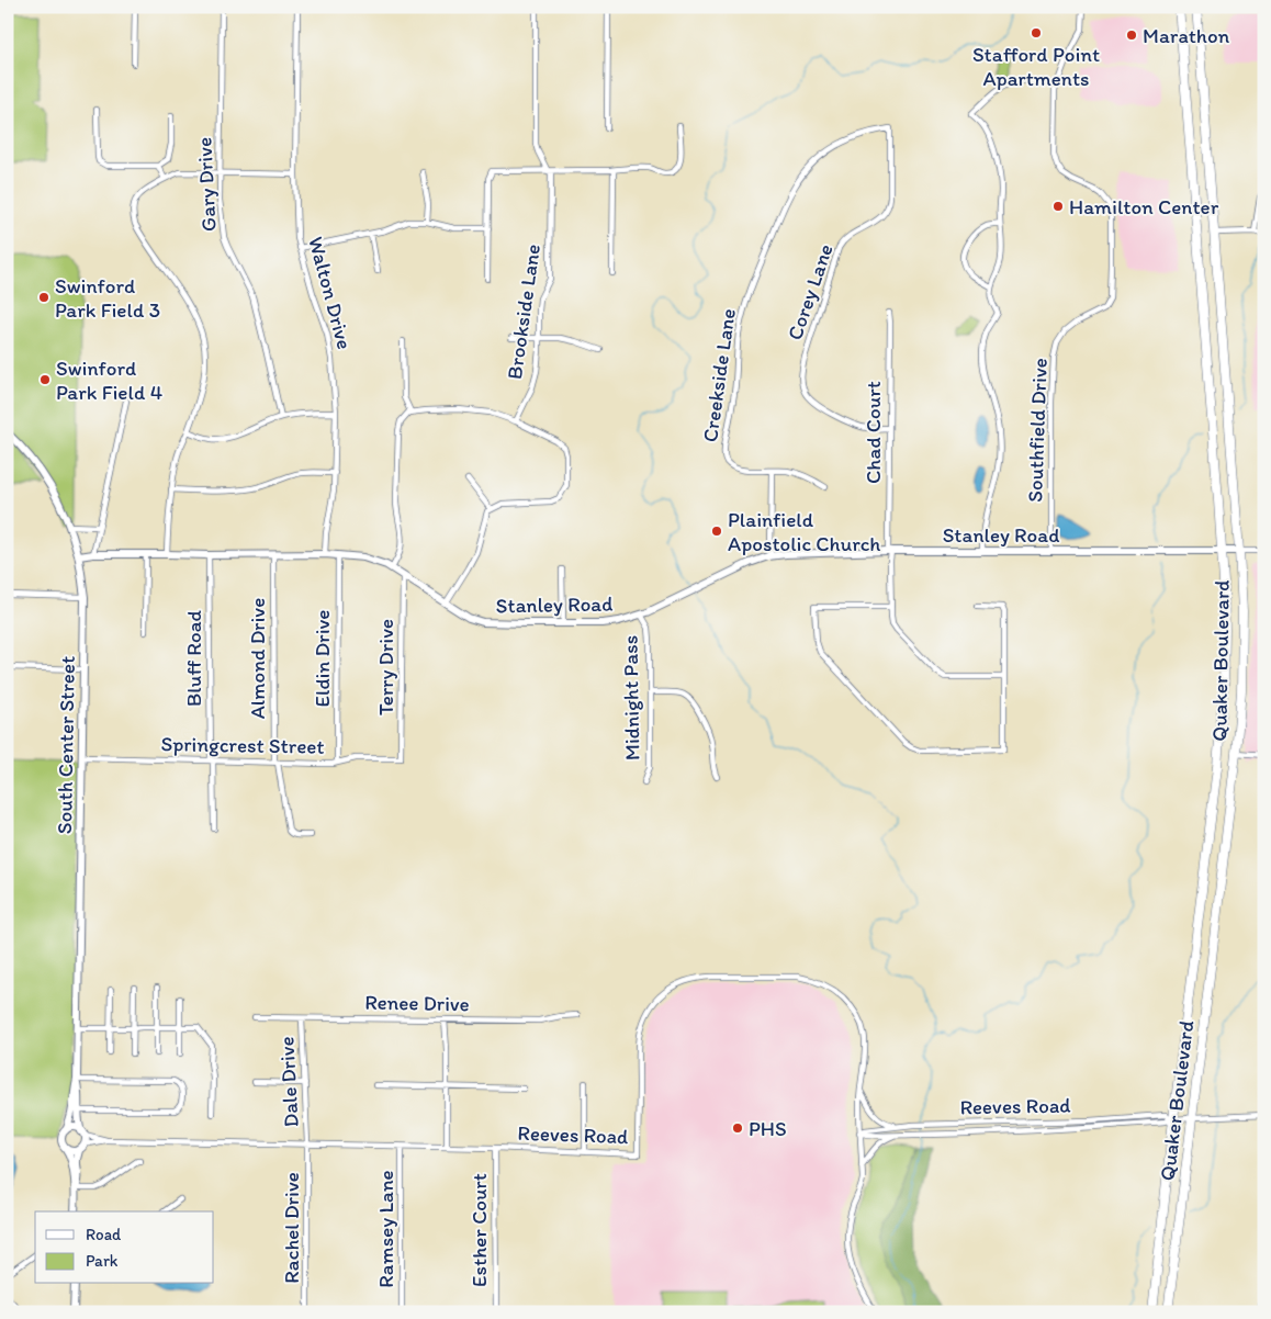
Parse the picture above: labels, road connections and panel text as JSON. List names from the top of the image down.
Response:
{
  "streets": {
    "main road": ["Quaker Boulevard"],
    "street": [
      "Gary Drive",
      "Corey Lane",
      "Walton Drive",
      "Brookside Lane",
      "Creekside Lane",
      "Southfield Drive",
      "Chad Court",
      "Stanley Road",
      "Bluff Road",
      "Almond Drive",
      "Eldin Drive",
      "Terry Drive",
      "Midnight Pass",
      "South Center Street",
      "Springcrest Street",
      "Renee Drive",
      "Dale Drive",
      "Reeves Road",
      "Rachel Drive",
      "Ramsey Lane",
      "Esther Court"
    ]
  },
  "crossings": [
    ["Corey Lane", "Creekside Lane"],
    ["Corey Lane", "Chad Court"],
    ["Walton Drive", "Stanley Road"],
    ["Southfield Drive", "Stanley Road"],
    ["Chad Court", "Stanley Road"],
    ["Stanley Road", "Bluff Road"],
    ["Stanley Road", "Almond Drive"],
    ["Stanley Road", "Eldin Drive"],
    ["Stanley Road", "Quaker Boulevard"],
    ["Stanley Road", "Terry Drive"],
    ["Stanley Road", "Midnight Pass"],
    ["Stanley Road", "South Center Street"],
    ["Bluff Road", "Springcrest Street"],
    ["Almond Drive", "Springcrest Street"],
    ["Eldin Drive", "Springcrest Street"],
    ["Quaker Boulevard", "Reeves Road"],
    ["Terry Drive", "Springcrest Street"],
    ["South Center Street", "Springcrest Street"],
    ["South Center Street", "Reeves Road"],
    ["Renee Drive", "Dale Drive"],
    ["Dale Drive", "Reeves Road"],
    ["Dale Drive", "Rachel Drive"],
    ["Reeves Road", "Rachel Drive"],
    ["Reeves Road", "Ramsey Lane"],
    ["Reeves Road", "Esther Court"]
  ],
  "places": [
    "Stafford Point Apartments",
    "Marathon",
    "Hamilton Center",
    "Swinford Park Field 3",
    "Swinford Park Field 4",
    "Plainfield Apostolic Church",
    "PHS"
  ],
  "legend": ["Road", "Park"]
}
